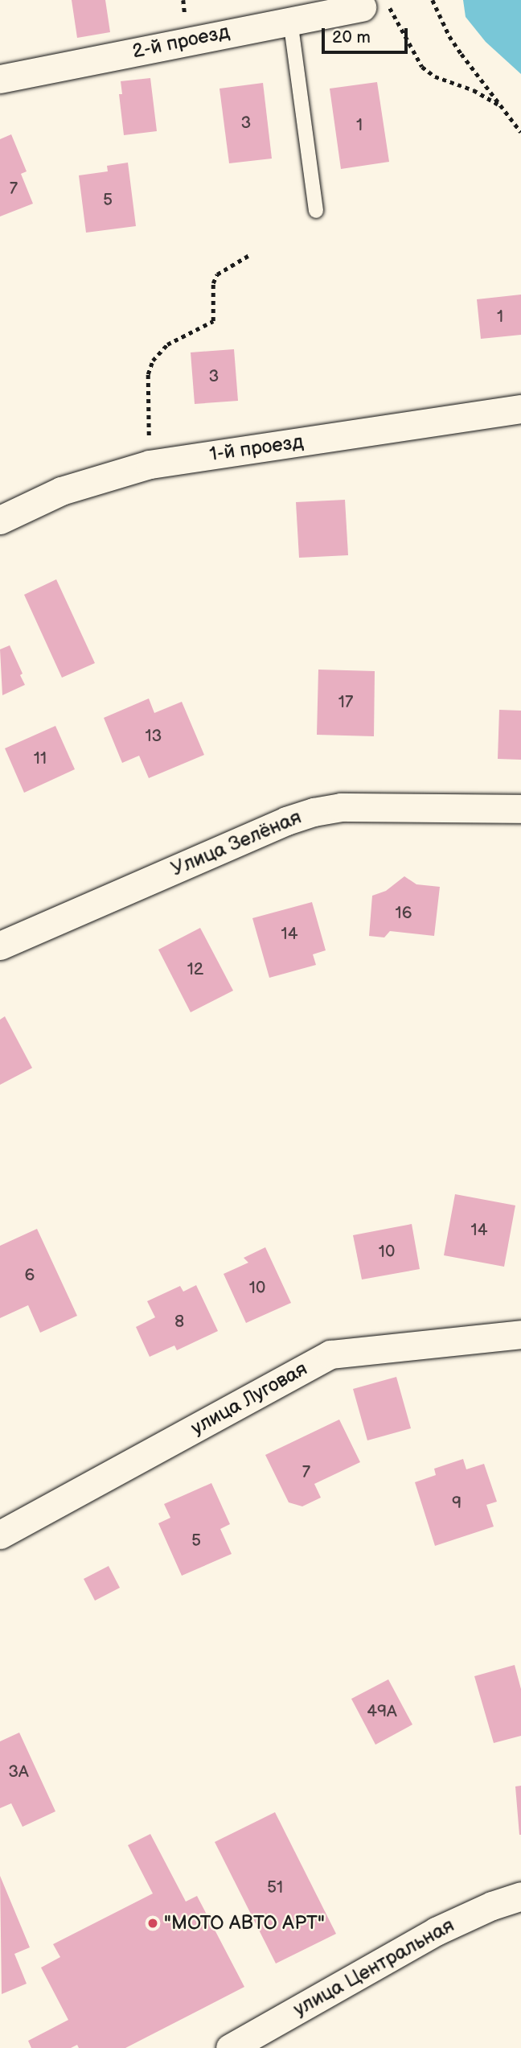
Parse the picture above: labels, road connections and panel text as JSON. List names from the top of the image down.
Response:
{
  "streets": {
    "street": [
      "2-й проезд",
      "1-й проезд",
      "Улица Зелёная",
      "улица Луговая",
      "улица Центральная"
    ]
  },
  "places": ["\"МОТО АВТО АРТ\""],
  "house_numbers": [
    "3",
    "1",
    "7",
    "5",
    "1",
    "3",
    "17",
    "13",
    "11",
    "16",
    "14",
    "12",
    "14",
    "10",
    "6",
    "10",
    "8",
    "7",
    "9",
    "5",
    "49А",
    "3А",
    "51"
  ],
  "scale_bar": "20 m"
}
